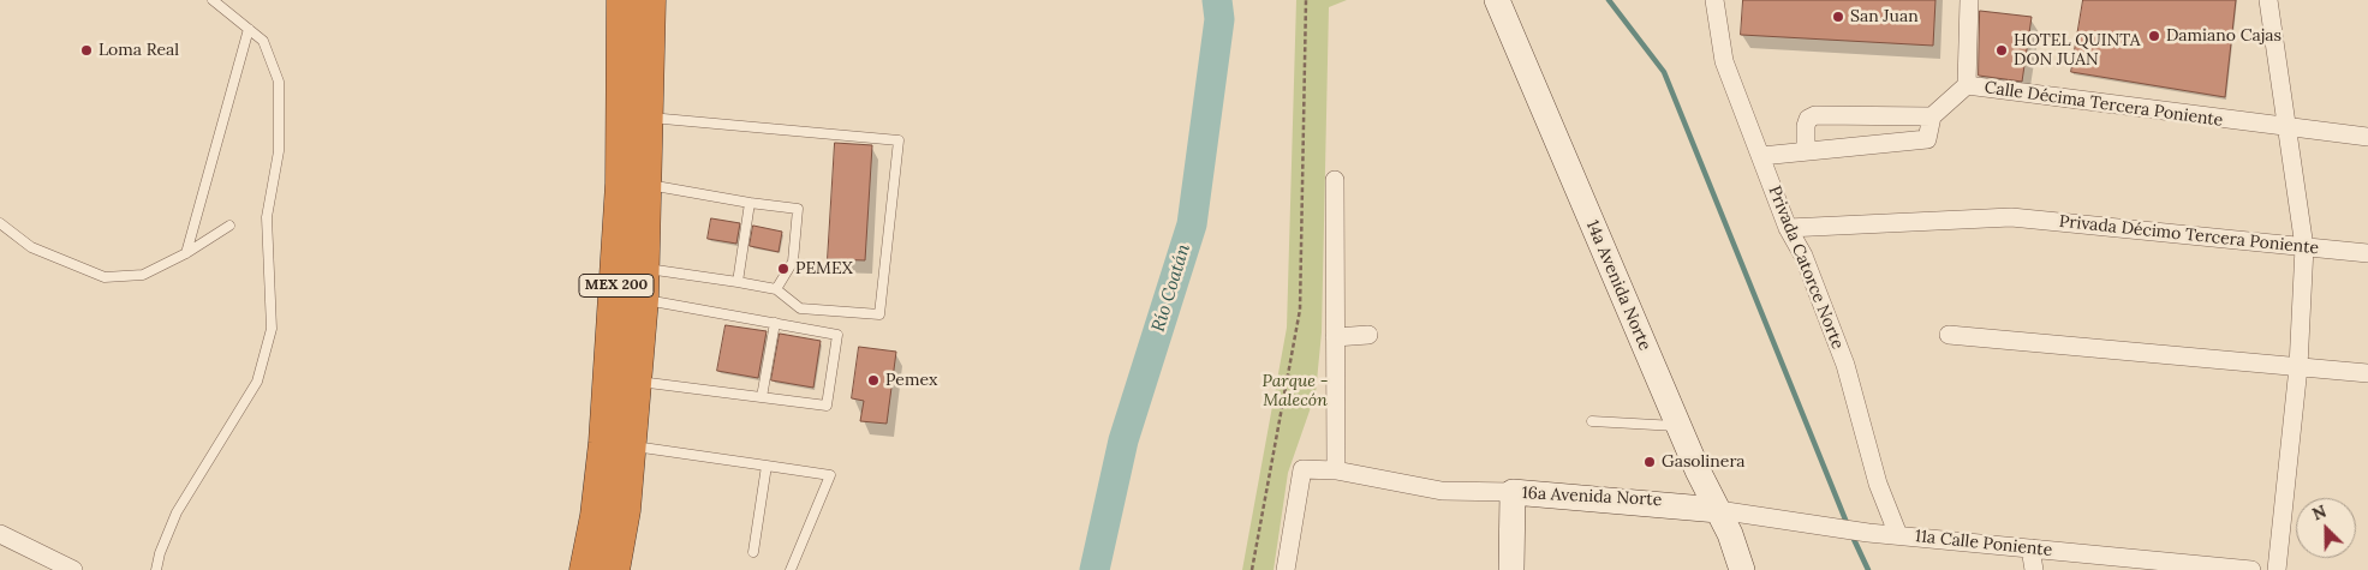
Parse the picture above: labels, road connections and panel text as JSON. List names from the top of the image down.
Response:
{
  "streets": {
    "highway": ["MEX 200"],
    "main road": ["14a Avenida Norte", "16a Avenida Norte"],
    "street": [
      "Calle Décima Tercera Poniente",
      "Privada Décimo Tercera Poniente",
      "Privada Catorce Norte",
      "11a Calle Poniente"
    ]
  },
  "crossings": [
    ["Calle Décima Tercera Poniente", "Privada Catorce Norte"],
    ["Privada Décimo Tercera Poniente", "Privada Catorce Norte"],
    ["Privada Catorce Norte", "11a Calle Poniente"],
    ["14a Avenida Norte", "16a Avenida Norte"],
    ["14a Avenida Norte", "11a Calle Poniente"]
  ],
  "water": ["Río Coatán"],
  "parks": ["Parque - Malecón"],
  "places": [
    "San Juan",
    "Damiano Cajas",
    "Loma Real",
    "HOTEL QUINTA DON JUAN",
    "PEMEX",
    "Pemex",
    "Gasolinera"
  ],
  "north": "top left"
}
